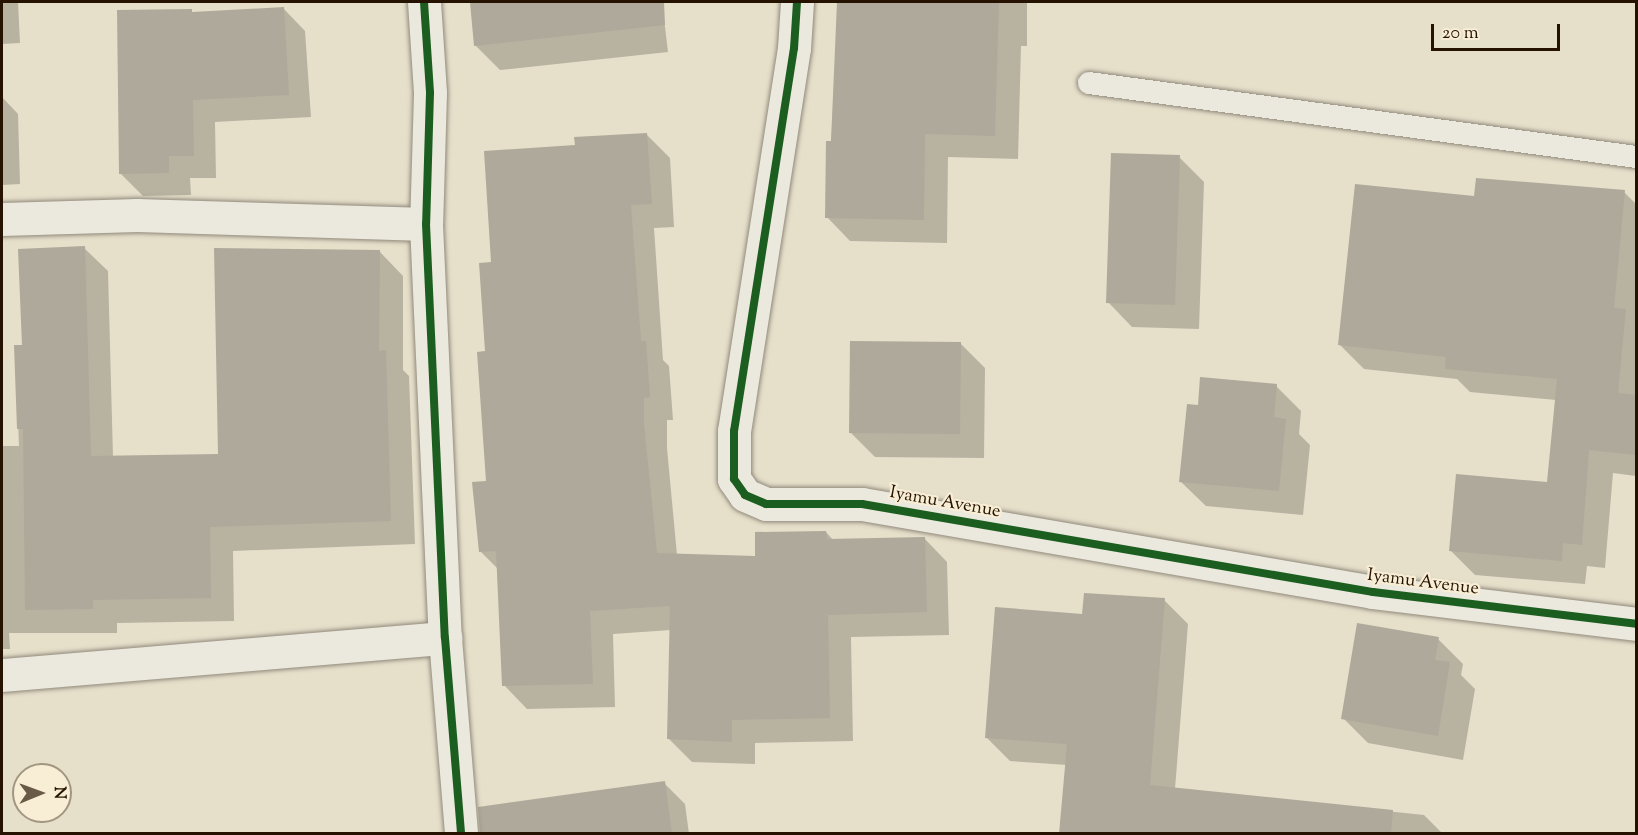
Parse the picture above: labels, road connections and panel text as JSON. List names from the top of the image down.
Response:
{
  "streets": {
    "street": ["Iyamu Avenue"]
  },
  "scale_bar": "20 m",
  "north": "right"
}
